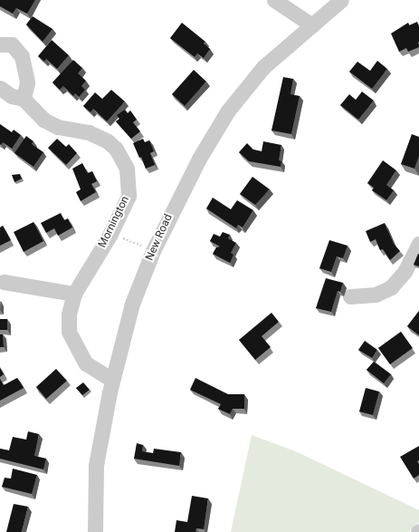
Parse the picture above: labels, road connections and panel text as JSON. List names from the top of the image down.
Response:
{
  "streets": {
    "street": ["Mornington", "New Road"]
  },
  "crossings": [
    ["Mornington", "New Road"]
  ]
}
